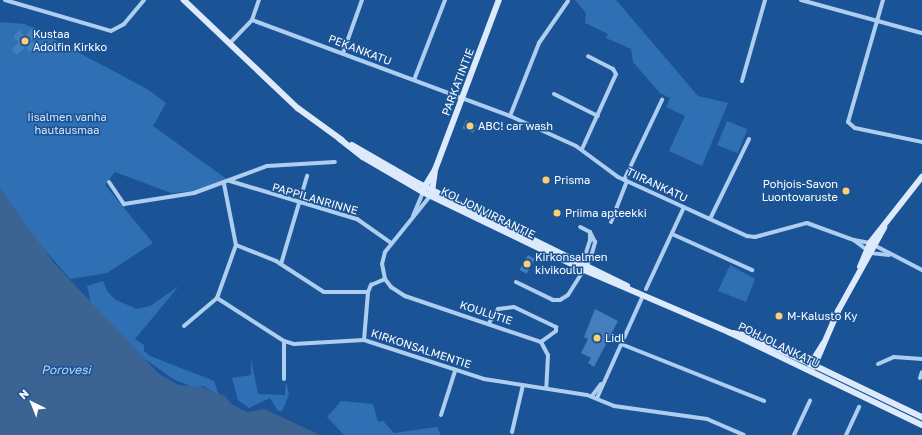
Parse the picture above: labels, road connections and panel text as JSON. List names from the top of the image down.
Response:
{
  "streets": {
    "main road": ["PARKATINTIE", "KOLJONVIRRANTIE", "POHJOLANKATU"],
    "street": [
      "PEKANKATU",
      "TIIRANKATU",
      "PAPPILANRINNE",
      "KOULUTIE",
      "KIRKONSALMENTIE"
    ]
  },
  "crossings": [
    ["PEKANKATU", "PARKATINTIE"],
    ["PEKANKATU", "TIIRANKATU"],
    ["PARKATINTIE", "TIIRANKATU"],
    ["PARKATINTIE", "KOLJONVIRRANTIE"],
    ["KOLJONVIRRANTIE", "POHJOLANKATU"]
  ],
  "water": ["Porovesi"],
  "parks": ["Iisalmen vanha hautausmaa"],
  "places": [
    "Kustaa Adolfin Kirkko",
    "ABC! car wash",
    "Prisma",
    "Pohjois-Savon Luontovaruste",
    "Priima apteekki",
    "Kirkonsalmen kivikoulu",
    "M-Kalusto Ky",
    "Lidl"
  ],
  "north": "top left"
}
